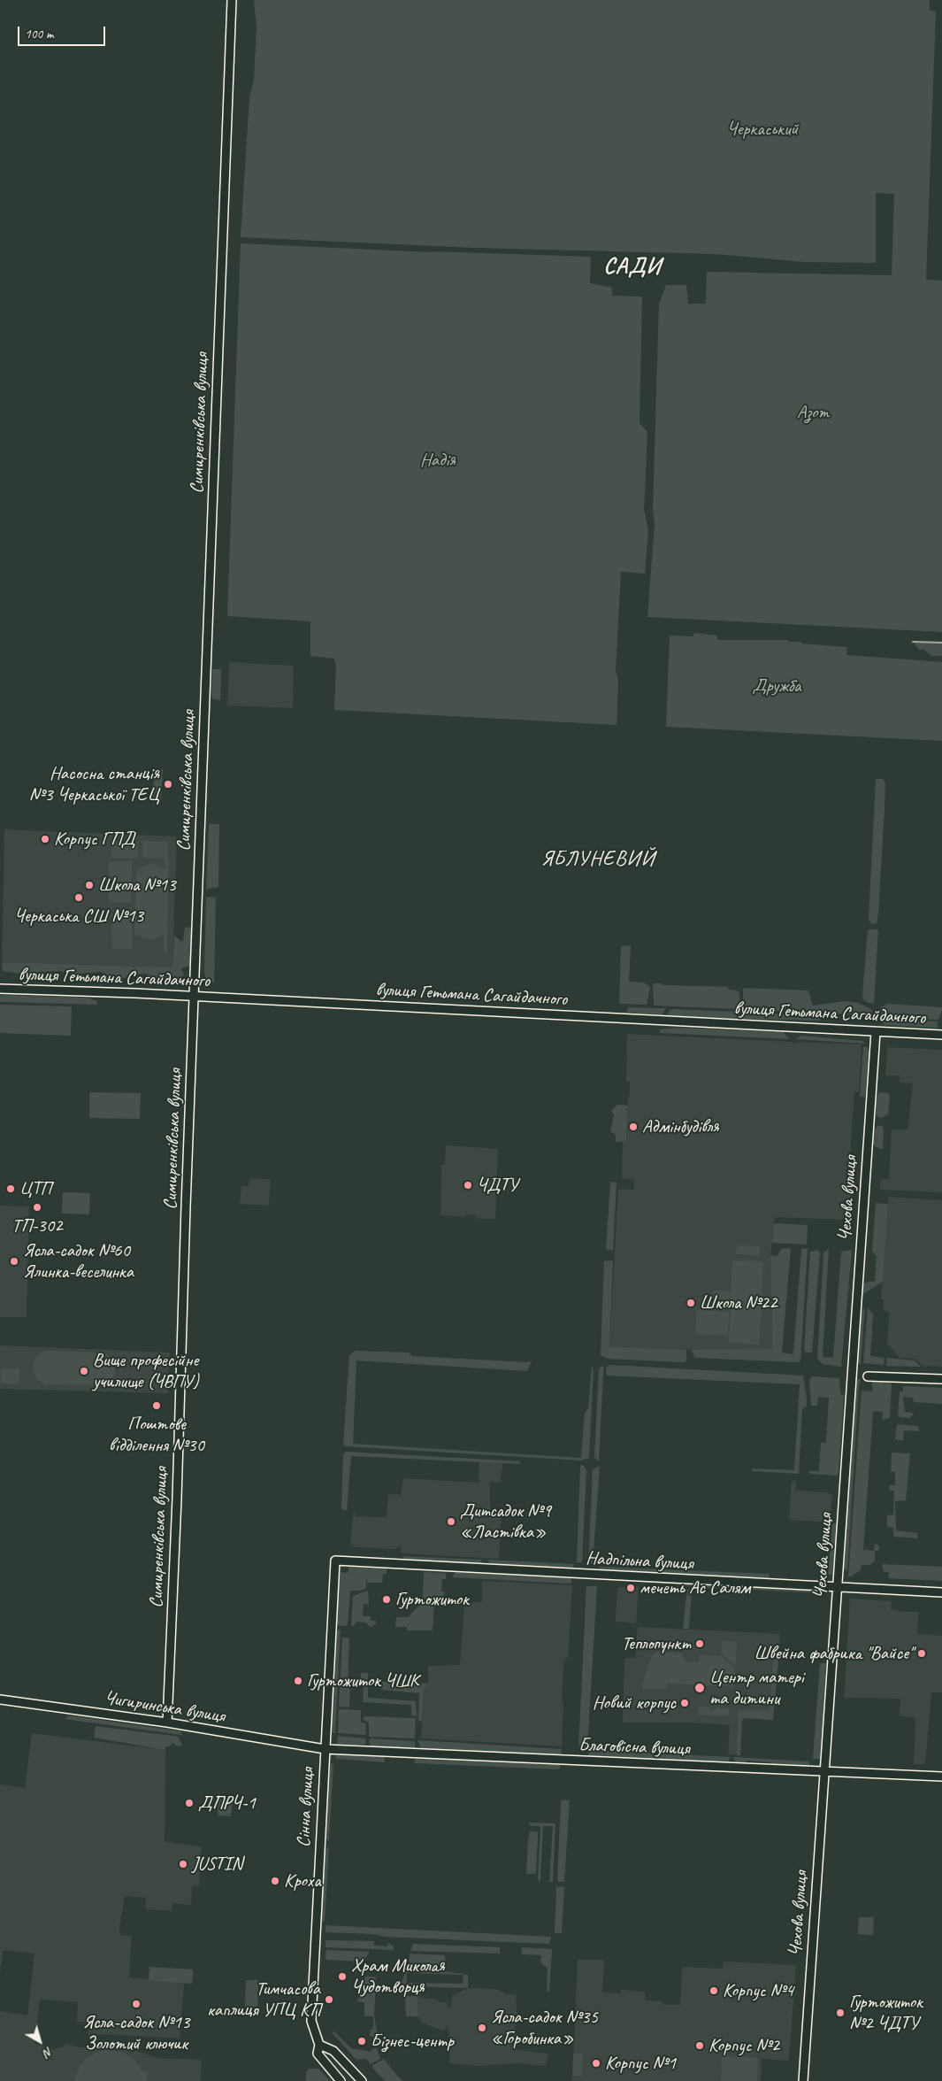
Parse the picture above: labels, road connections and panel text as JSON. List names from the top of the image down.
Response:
{
  "streets": {
    "main road": [
      "Симиренківська вулиця",
      "вулиця Гетьмана Сагайдачного",
      "Чехова вулиця",
      "Надпільна вулиця",
      "Чигиринська вулиця",
      "Благовісна вулиця",
      "Сінна вулиця"
    ]
  },
  "crossings": [
    ["Симиренківська вулиця", "вулиця Гетьмана Сагайдачного"],
    ["Симиренківська вулиця", "Чигиринська вулиця"],
    ["вулиця Гетьмана Сагайдачного", "Чехова вулиця"],
    ["Чехова вулиця", "Надпільна вулиця"],
    ["Чехова вулиця", "Благовісна вулиця"],
    ["Надпільна вулиця", "Сінна вулиця"],
    ["Чигиринська вулиця", "Благовісна вулиця"],
    ["Чигиринська вулиця", "Сінна вулиця"],
    ["Благовісна вулиця", "Сінна вулиця"]
  ],
  "districts": ["САДИ", "ЯБЛУНЕВИЙ"],
  "parks": [
    "Черкаський",
    "Азот",
    "Надія",
    "Дружба"
  ],
  "places": [
    "Насосна станція №3 Черкаської ТЕЦ",
    "Корпус ГПД",
    "Школа №13",
    "Черкаська СШ №13",
    "Адмінбудівля",
    "ЧДТУ",
    "ЦТП",
    "ТП-302",
    "Ясла-садок №60 Ялинка-веселинка",
    "Школа №22",
    "Вище професійне училище (ЧВПУ)",
    "Поштове відділення №30",
    "Дитсадок №9 «Ластівка»",
    "мечеть Ас Салям",
    "Гуртожиток",
    "Теплопункт",
    "Швейна фабрика \"Вайсе\"",
    "Гуртожиток ЧШК",
    "Центр матері та дитини",
    "Новий корпус",
    "ДПРЧ-1",
    "JUSTIN",
    "Кроха",
    "Храм Миколая Чудотворця",
    "Корпус №4",
    "Тимчасова каплиця УПЦ КП",
    "Ясла-садок №13 Золотий ключик",
    "Гуртожиток №2 ЧДТУ",
    "Ясла-садок №35 «Горобинка»",
    "Бізнес-центр",
    "Корпус №2",
    "Корпус №1"
  ],
  "scale_bar": "100 m",
  "north": "bottom right"
}
